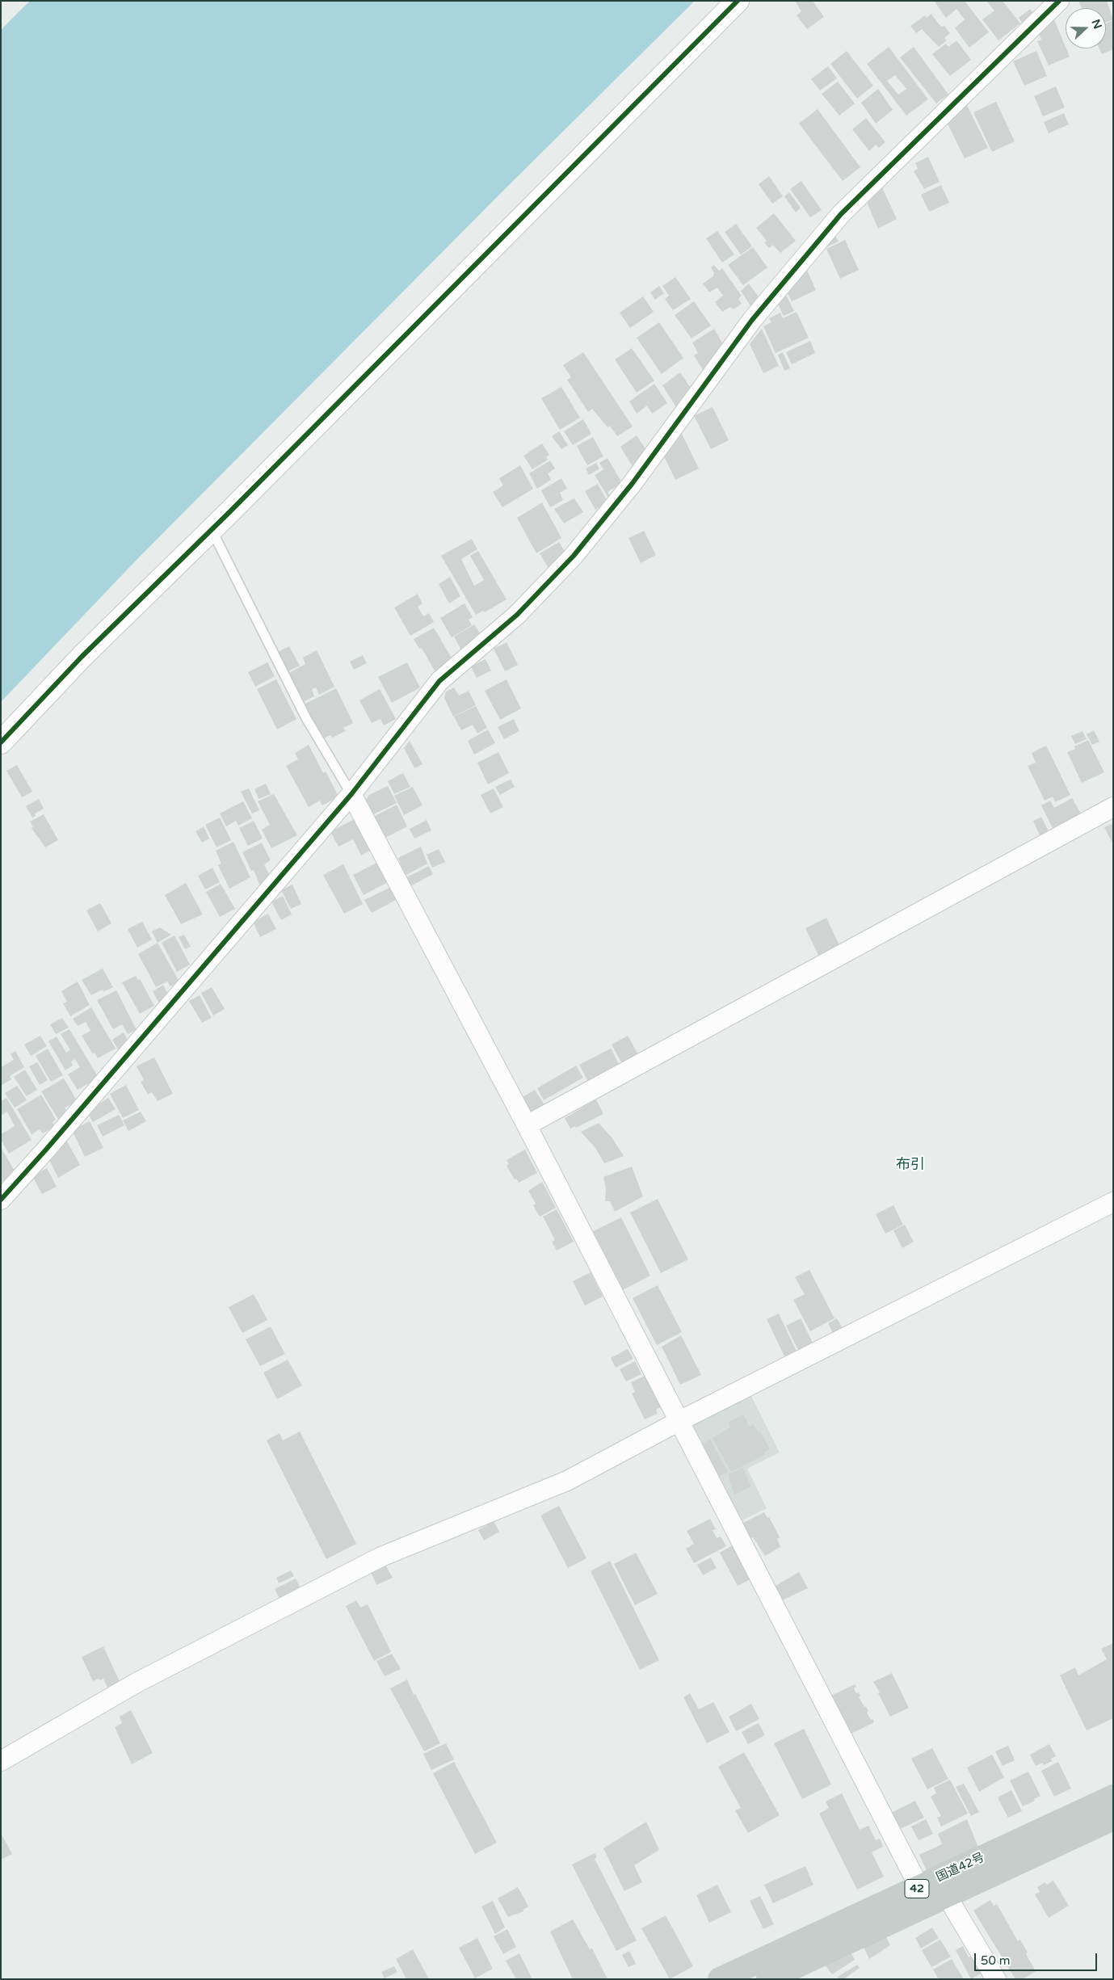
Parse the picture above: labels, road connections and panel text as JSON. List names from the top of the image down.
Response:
{
  "streets": {
    "highway": ["国道42号", "42"]
  },
  "districts": ["布引"],
  "scale_bar": "50 m",
  "north": "right"
}
